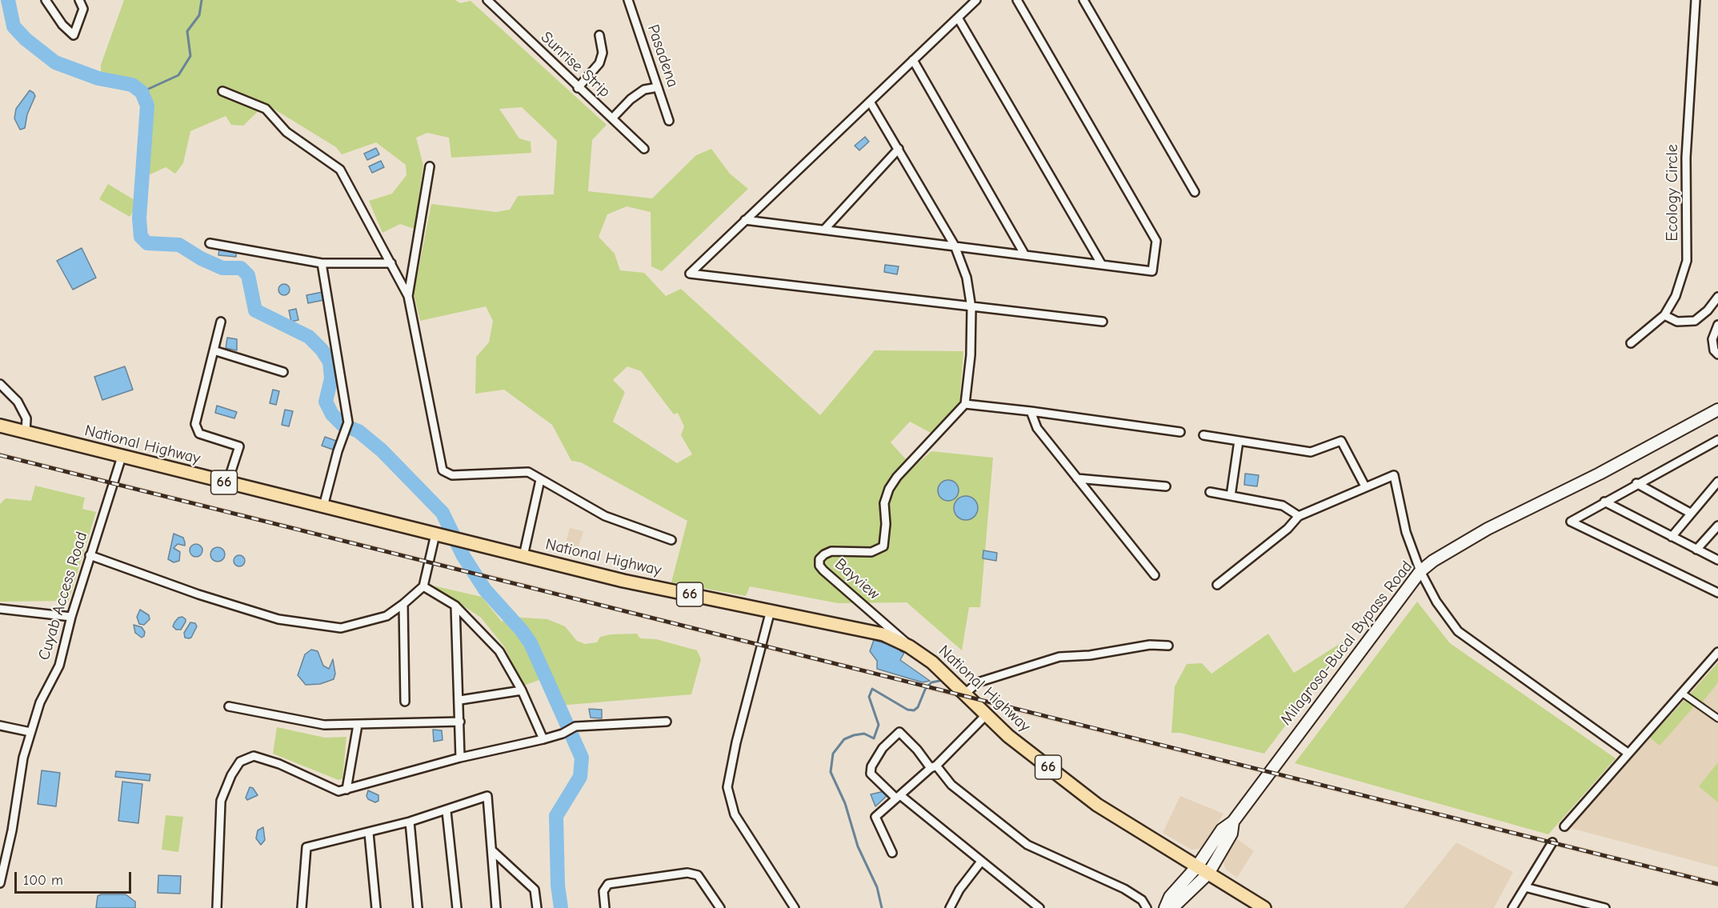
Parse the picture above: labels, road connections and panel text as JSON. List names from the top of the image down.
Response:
{
  "streets": {
    "main road": ["National Highway", "66", "Milagrosa-Bucal Bypass Road"],
    "street": [
      "Pasadena",
      "Sunrise Strip",
      "Ecology Circle",
      "Bayview",
      "Cuyab Access Road"
    ]
  },
  "crossings": [
    ["National Highway", "Bayview"],
    ["National Highway", "Cuyab Access Road"],
    ["National Highway", "Milagrosa-Bucal Bypass Road"]
  ],
  "scale_bar": "100 m"
}
